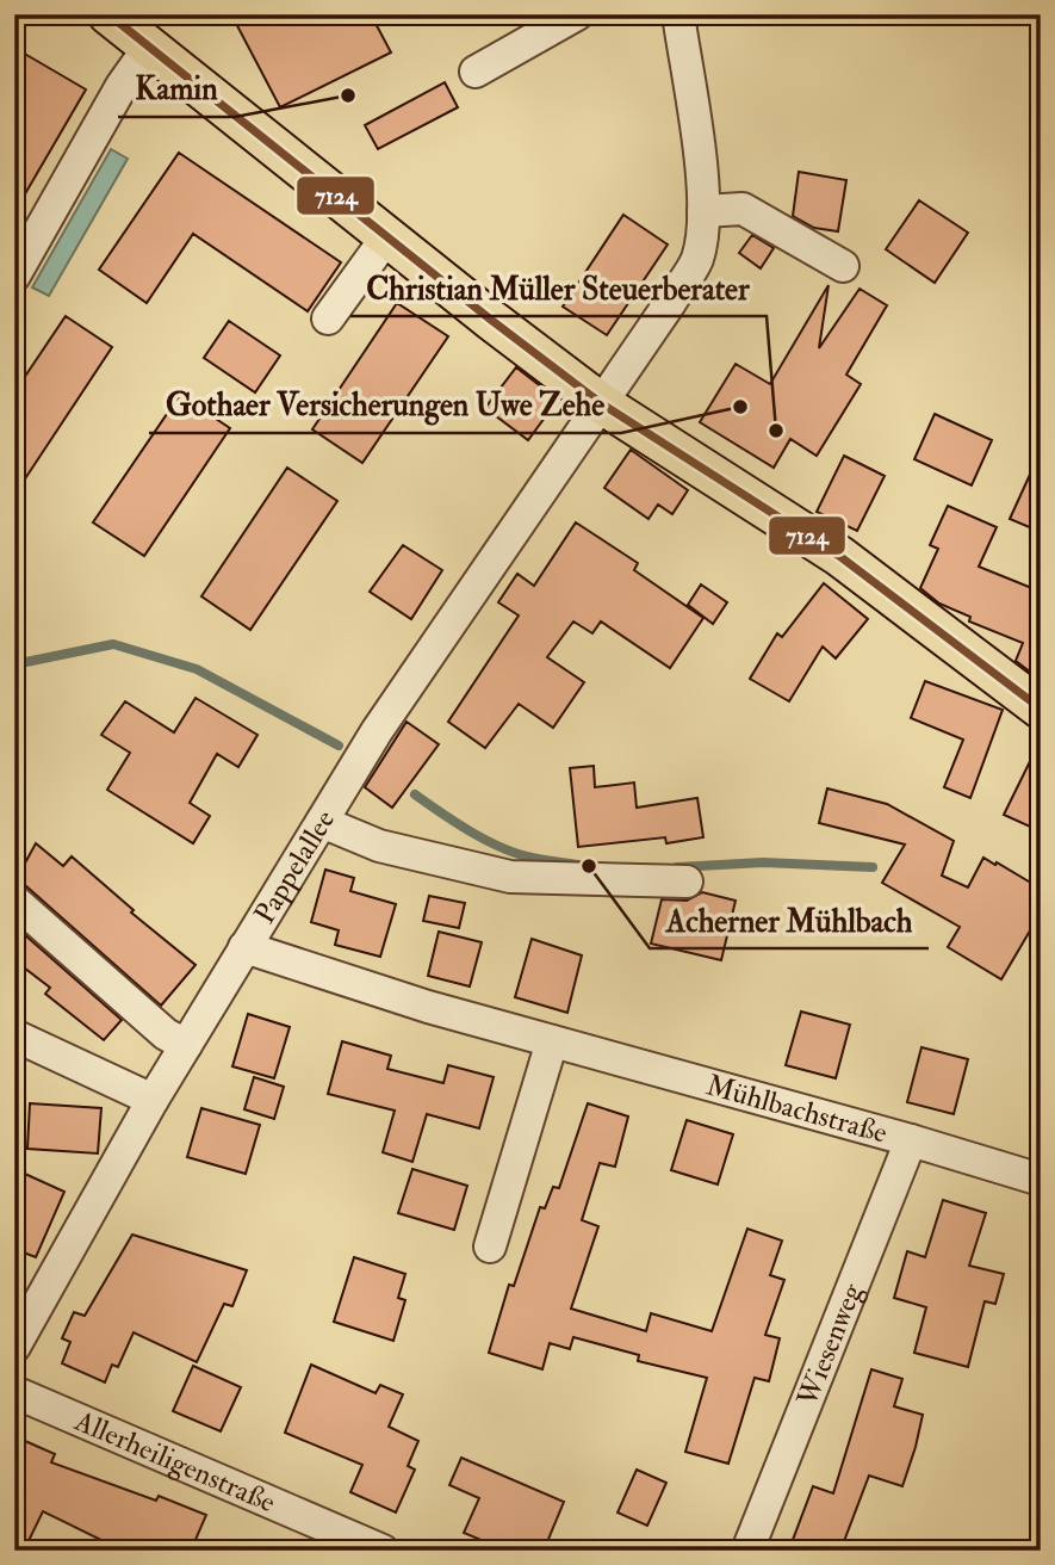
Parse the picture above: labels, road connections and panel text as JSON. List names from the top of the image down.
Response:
{
  "streets": {
    "street": [
      "Pappelallee",
      "Mühlbachstraße",
      "Wiesenweg",
      "Allerheiligenstraße"
    ]
  },
  "crossings": [
    ["Pappelallee", "Mühlbachstraße"],
    ["Mühlbachstraße", "Wiesenweg"]
  ],
  "places": [
    "Kamin",
    "Gothaer Versicherungen Uwe Zehe",
    "Christian Müller Steuerberater",
    "Acherner Mühlbach"
  ],
  "lines": ["transit line 7124"]
}
